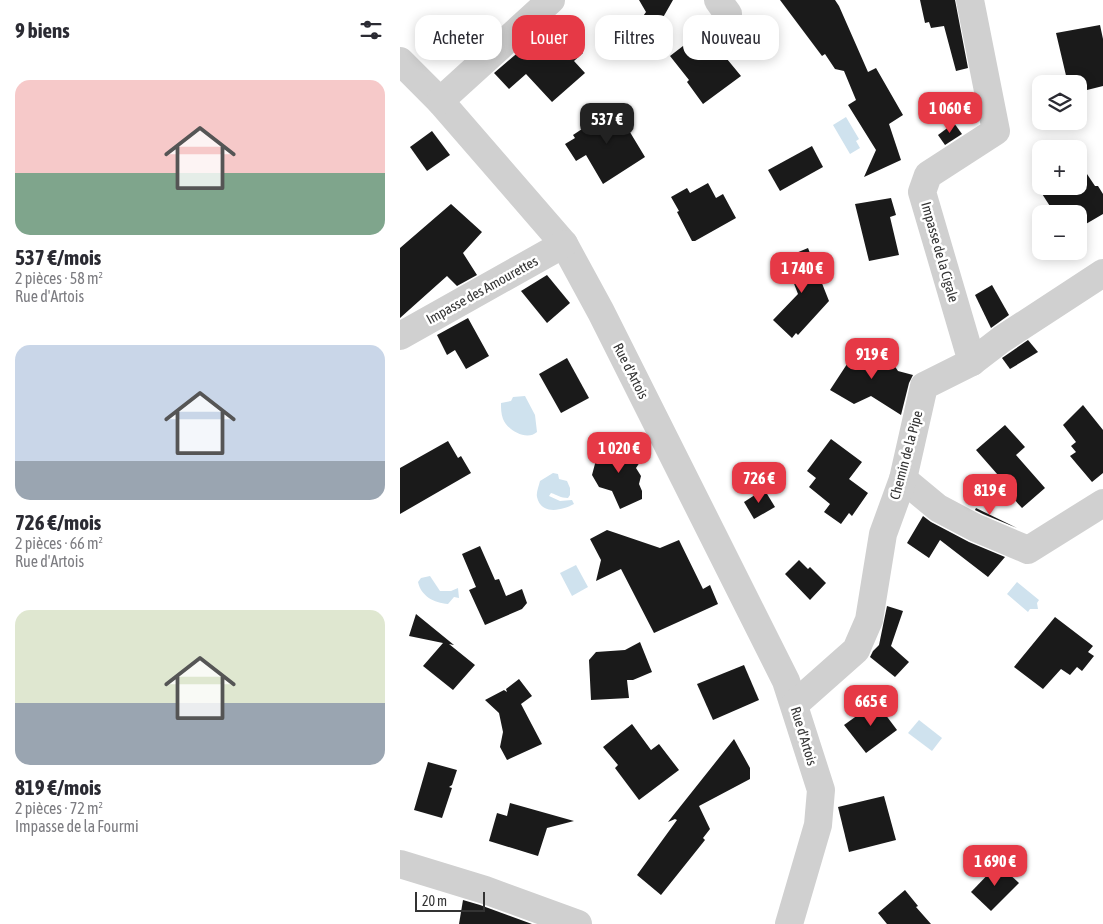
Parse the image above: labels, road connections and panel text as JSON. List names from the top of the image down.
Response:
{
  "streets": {
    "street": [
      "Impasse de la Cigale",
      "Impasse des Amourettes",
      "Rue d'Artois",
      "Chemin de la Pipe"
    ]
  },
  "crossings": [
    ["Impasse de la Cigale", "Chemin de la Pipe"],
    ["Impasse des Amourettes", "Rue d'Artois"],
    ["Rue d'Artois", "Chemin de la Pipe"]
  ],
  "scale_bar": "20 m",
  "page": {
    "heading": "9 biens",
    "chip": [
      "Acheter",
      "Louer",
      "Filtres",
      "Nouveau"
    ],
    "list": [
      {
        "name": "537 €/mois",
        "note": "2 pièces · 58 m² · Rue d'Artois"
      },
      {
        "name": "726 €/mois",
        "note": "2 pièces · 66 m² · Rue d'Artois"
      },
      {
        "name": "819 €/mois",
        "note": "2 pièces · 72 m² · Impasse de la Fourmi"
      }
    ],
    "map_buttons": ["+", "−"],
    "price": [
      "1 060 €",
      "537 €",
      "1 740 €",
      "919 €",
      "1 020 €",
      "726 €",
      "819 €",
      "665 €",
      "1 690 €"
    ],
    "scale": "20 m"
  }
}
